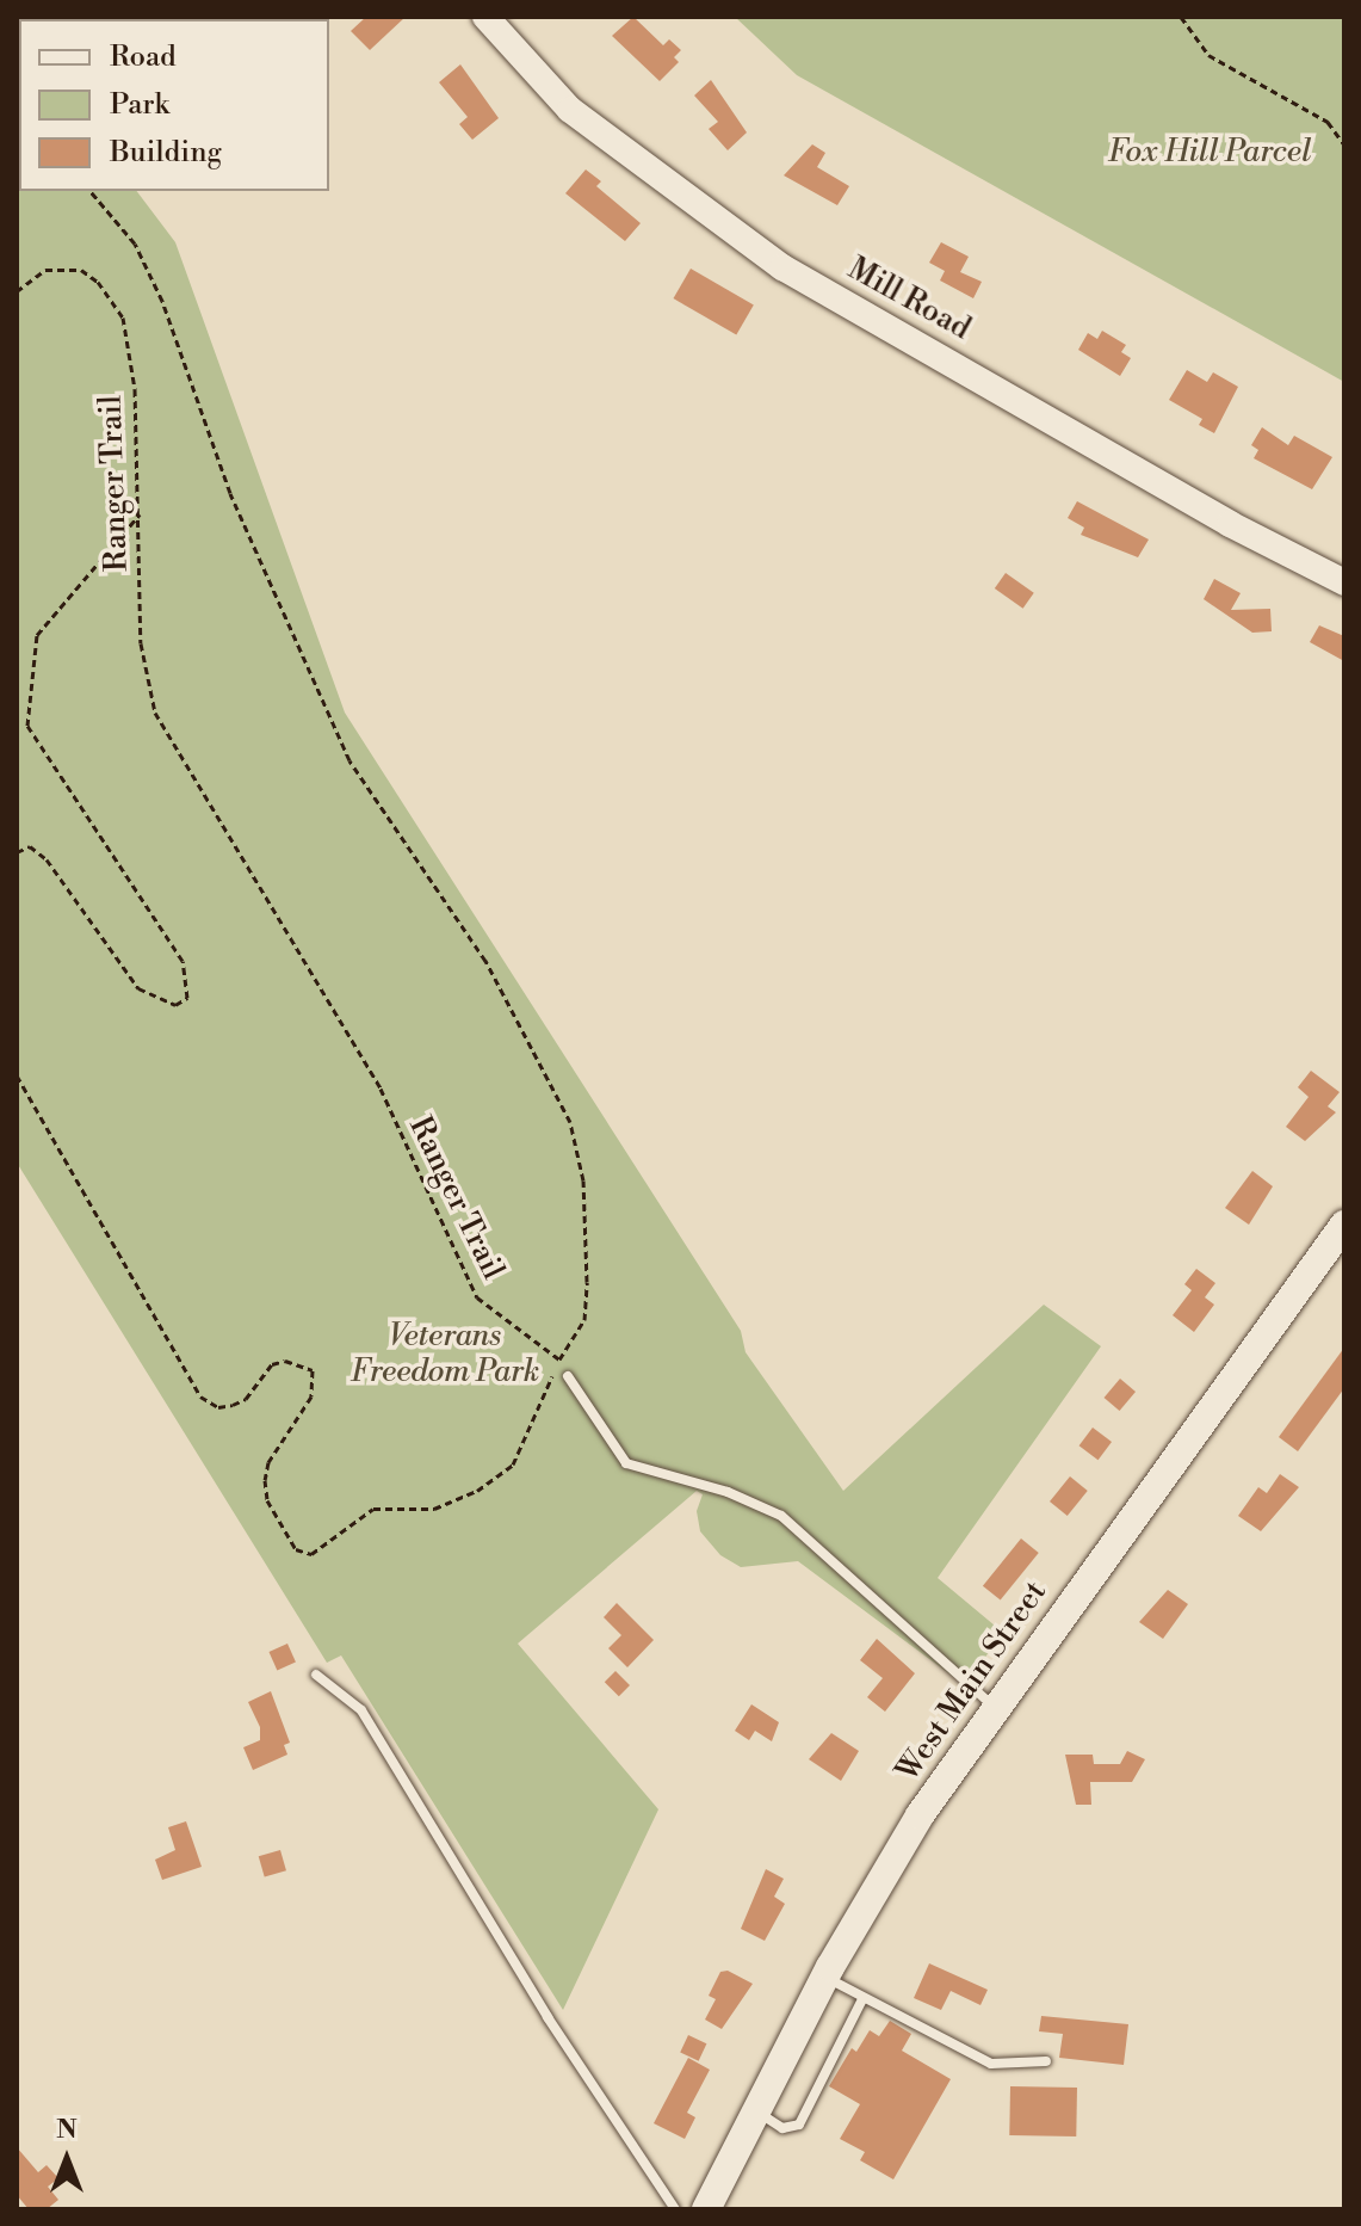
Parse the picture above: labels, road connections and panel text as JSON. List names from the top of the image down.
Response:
{
  "streets": {
    "main road": ["West Main Street"],
    "street": ["Mill Road"],
    "path": ["Ranger Trail"]
  },
  "parks": ["Fox Hill Parcel", "Veterans Freedom Park"],
  "legend": ["Road", "Park", "Building"],
  "north": "top"
}
